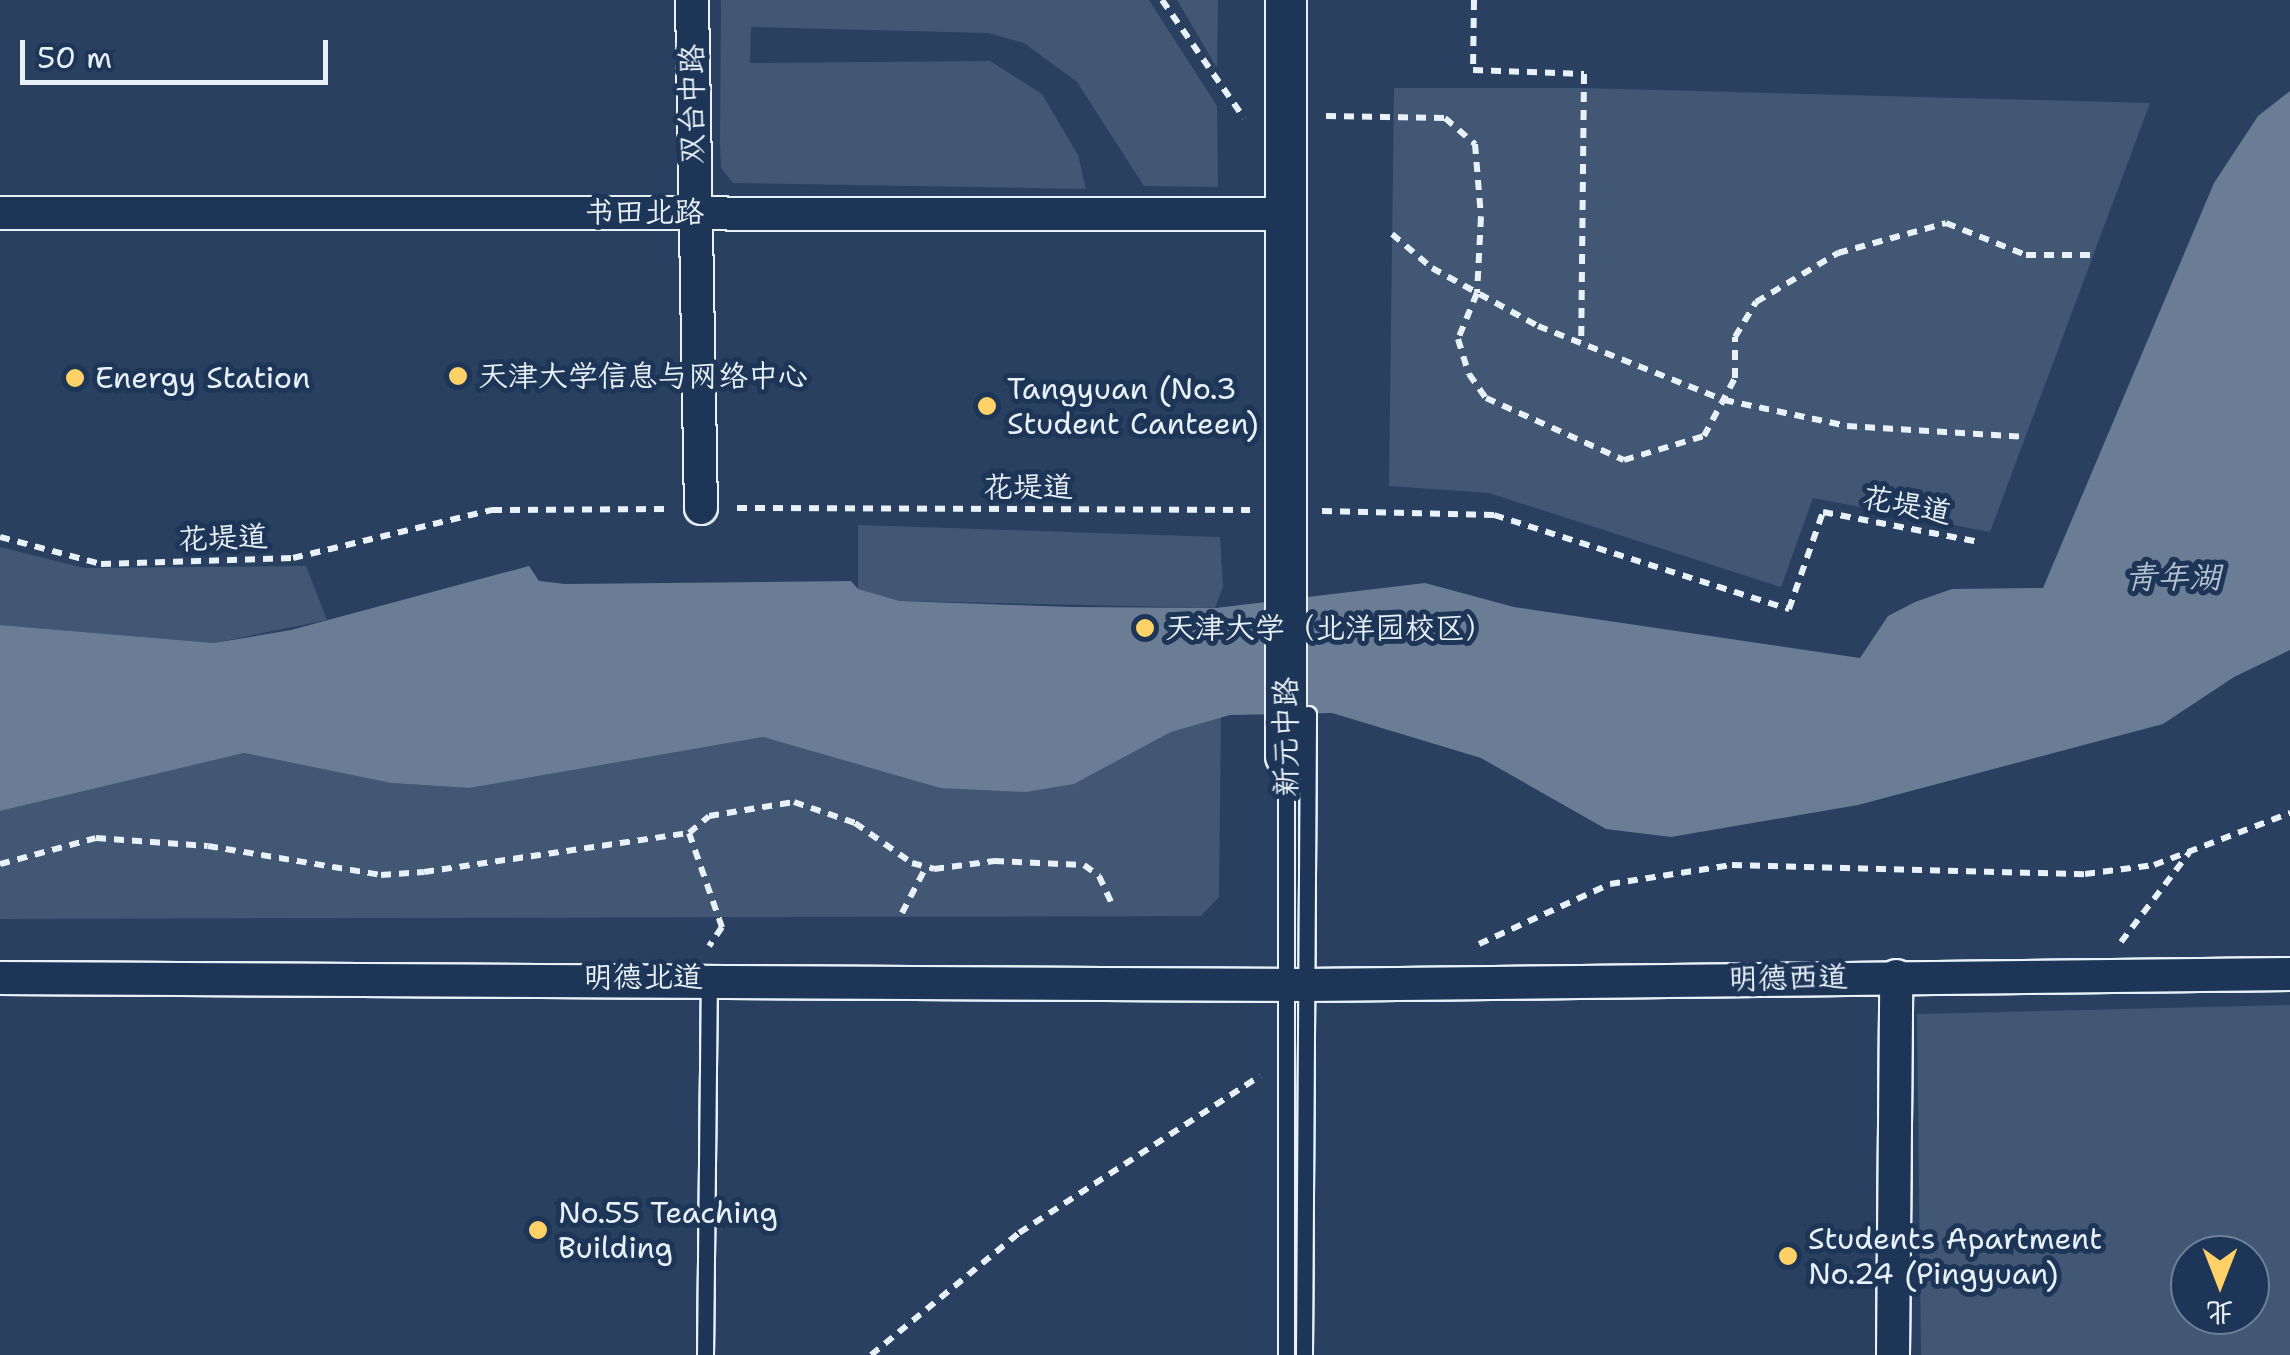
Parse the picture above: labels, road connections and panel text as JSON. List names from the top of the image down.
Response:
{
  "streets": {
    "street": [
      "双台中路",
      "书田北路",
      "新元中路",
      "明德北道",
      "明德西道"
    ],
    "path": ["花堤道"]
  },
  "crossings": [
    ["双台中路", "书田北路"],
    ["双台中路", "花堤道"],
    ["书田北路", "新元中路"],
    ["花堤道", "新元中路"],
    ["新元中路", "明德北道"],
    ["新元中路", "明德西道"],
    ["明德北道", "明德西道"]
  ],
  "water": ["青年湖"],
  "places": [
    "天津大学信息与网络中心",
    "Energy Station",
    "Tangyuan (No.3 Student Canteen)",
    "天津大学（北洋园校区）",
    "No.55 Teaching Building",
    "Students Apartment No.24 (Pingyuan)"
  ],
  "scale_bar": "50 m",
  "north": "bottom"
}
